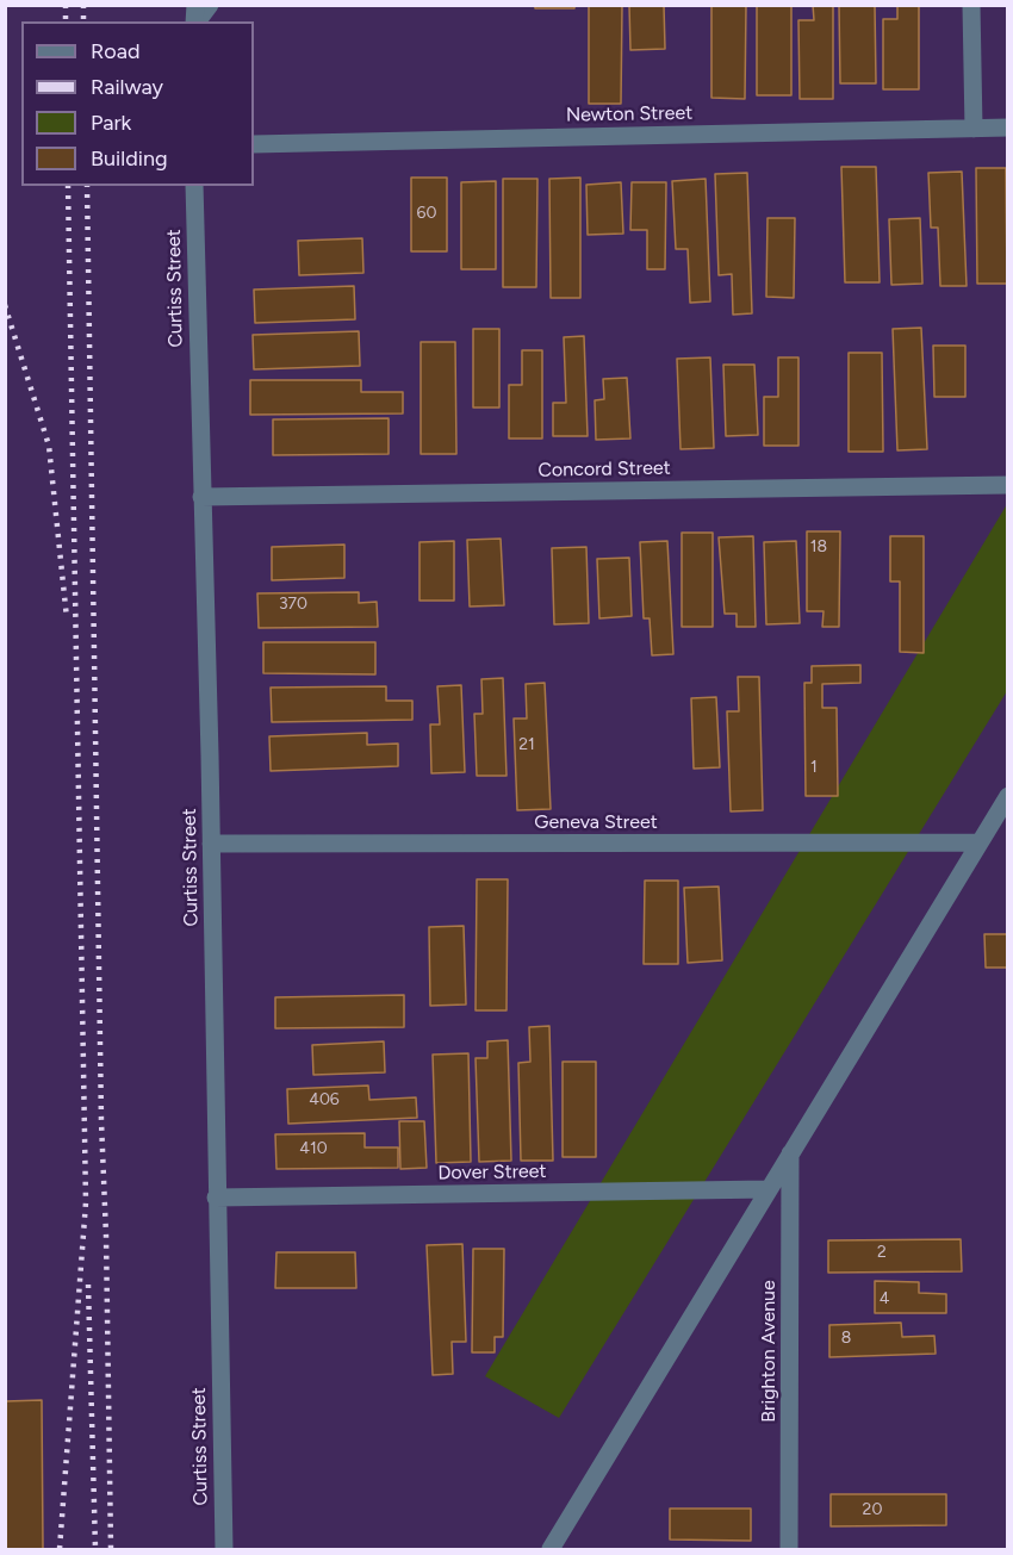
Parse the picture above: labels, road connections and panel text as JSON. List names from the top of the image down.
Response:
{
  "streets": {
    "street": [
      "Newton Street",
      "Curtiss Street",
      "Concord Street",
      "Geneva Street",
      "Dover Street",
      "Brighton Avenue"
    ]
  },
  "crossings": [
    ["Curtiss Street", "Concord Street"],
    ["Curtiss Street", "Geneva Street"],
    ["Curtiss Street", "Dover Street"]
  ],
  "house_numbers": [
    "60",
    "18",
    "370",
    "21",
    "1",
    "406",
    "410",
    "2",
    "4",
    "8",
    "20"
  ],
  "legend": [
    "Road",
    "Railway",
    "Park",
    "Building"
  ]
}
